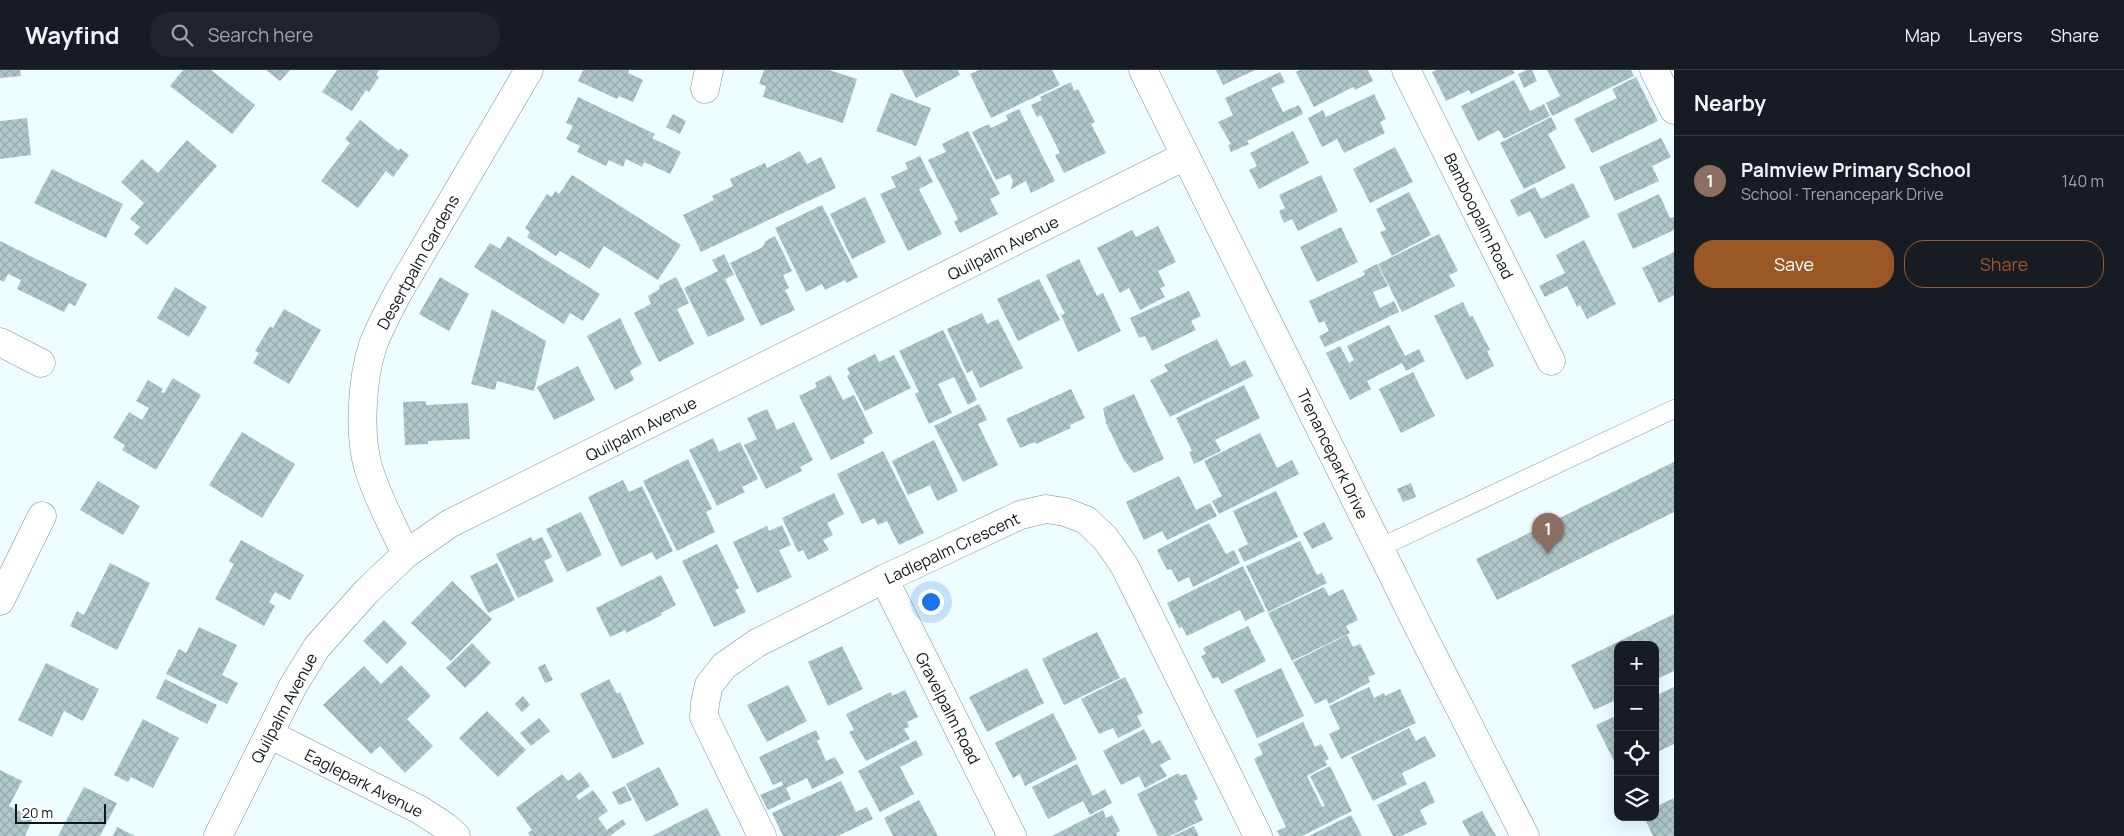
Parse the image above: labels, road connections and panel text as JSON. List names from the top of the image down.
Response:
{
  "streets": {
    "street": [
      "Bamboopalm Road",
      "Quilpalm Avenue",
      "Desertpalm Gardens",
      "Trenancepark Drive",
      "Ladlepalm Crescent",
      "Gravelpalm Road",
      "Eaglepark Avenue"
    ]
  },
  "crossings": [
    ["Quilpalm Avenue", "Desertpalm Gardens"],
    ["Quilpalm Avenue", "Trenancepark Drive"],
    ["Quilpalm Avenue", "Eaglepark Avenue"],
    ["Ladlepalm Crescent", "Gravelpalm Road"]
  ],
  "scale_bar": "20 m",
  "page": {
    "header": "Wayfind",
    "search": "Search here",
    "nav": ["Map", "Layers", "Share"],
    "heading": "Nearby",
    "list": [
      {
        "mark": "1",
        "name": "Palmview Primary School",
        "note": "School · Trenancepark Drive",
        "value": "140 m"
      }
    ],
    "buttons": ["Save", "Share"],
    "pins": "1",
    "map_buttons": ["+", "−"],
    "scale": "20 m"
  }
}
